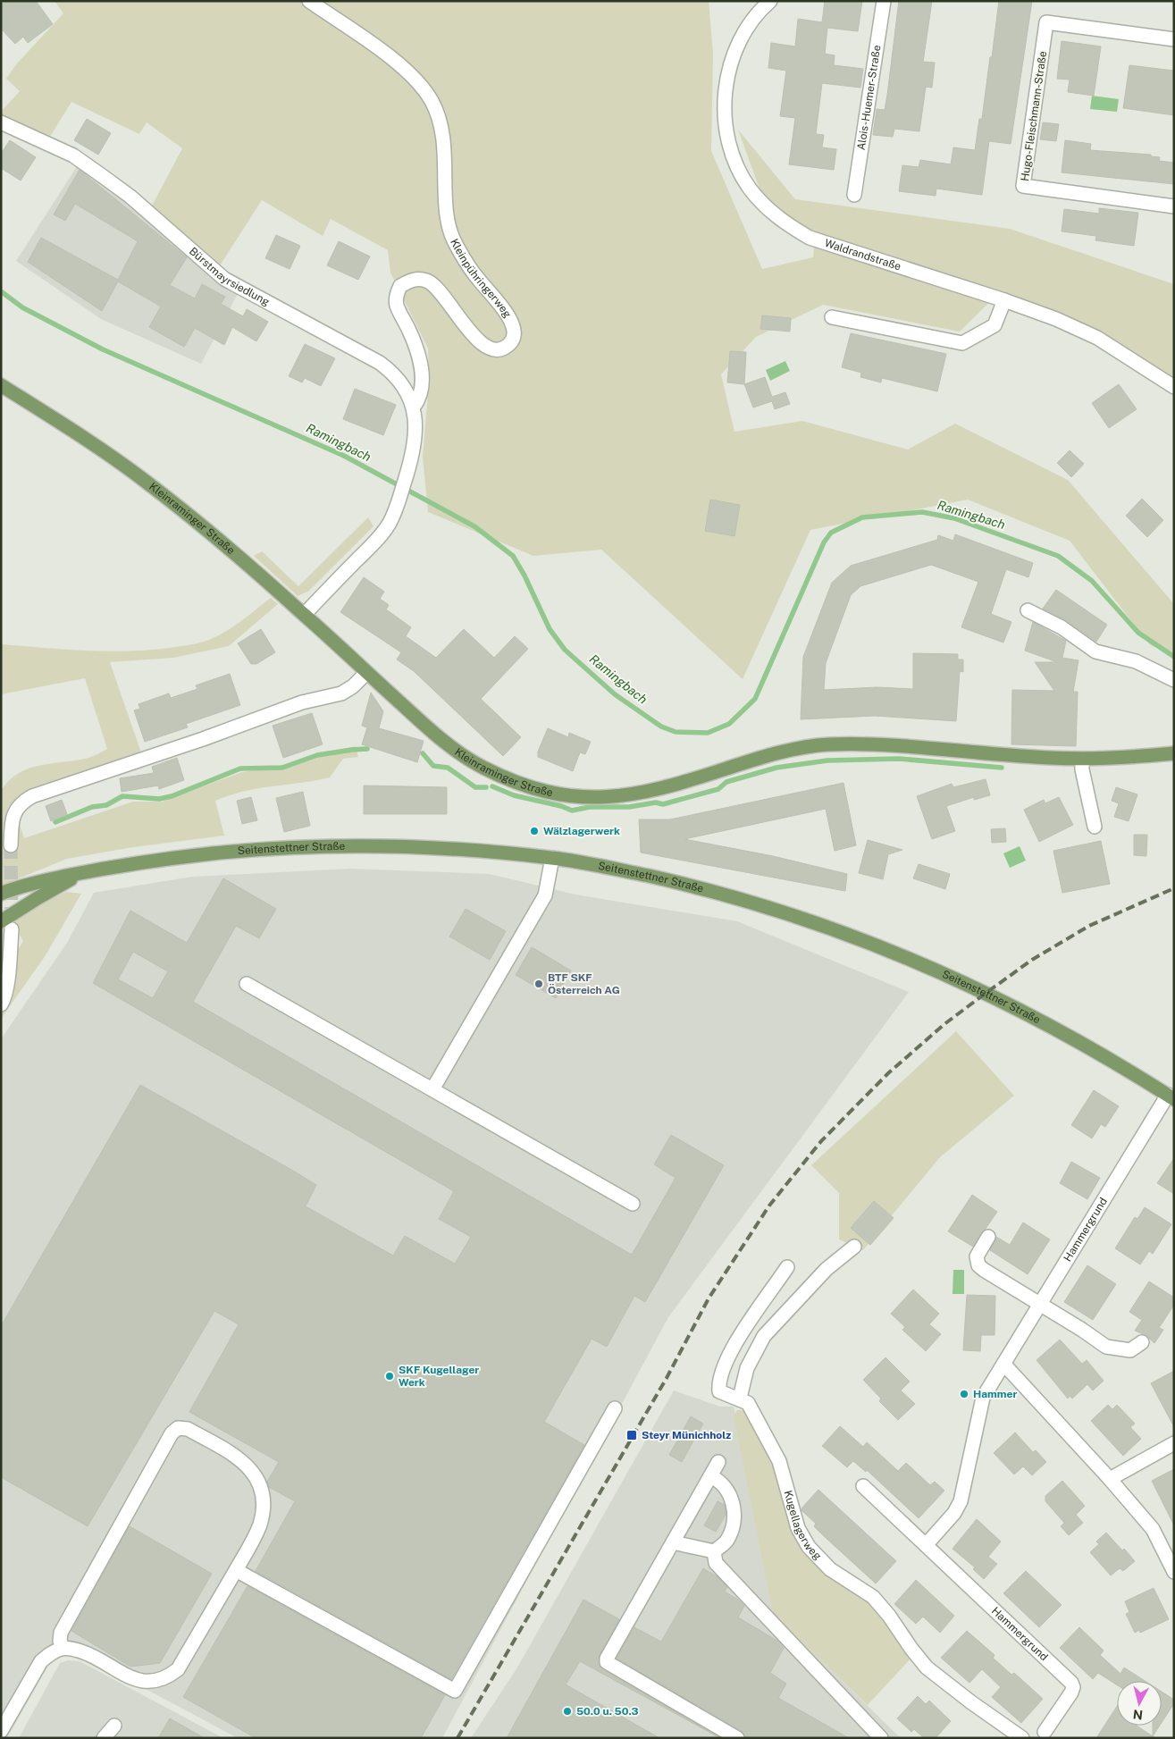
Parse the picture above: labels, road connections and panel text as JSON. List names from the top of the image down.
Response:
{
  "streets": {
    "main road": ["Kleinraminger Straße", "Seitenstettner Straße"],
    "street": [
      "Alois-Huemer-Straße",
      "Hugo-Fleischmann-Straße",
      "Waldrandstraße",
      "Bürstmayrsiedlung",
      "Kleinpühringerweg",
      "Hammergrund",
      "Kugellagerweg"
    ]
  },
  "crossings": [
    ["Bürstmayrsiedlung", "Kleinpühringerweg"],
    ["Bürstmayrsiedlung", "Kleinraminger Straße"],
    ["Seitenstettner Straße", "Hammergrund"]
  ],
  "water": ["Ramingbach"],
  "places": {
    "other": [
      "Wälzlagerwerk",
      "BTF SKF Österreich AG",
      "SKF Kugellager Werk",
      "Hammer",
      "50.0 u. 50.3"
    ],
    "transit": ["Steyr Münichholz"]
  },
  "north": "bottom"
}
